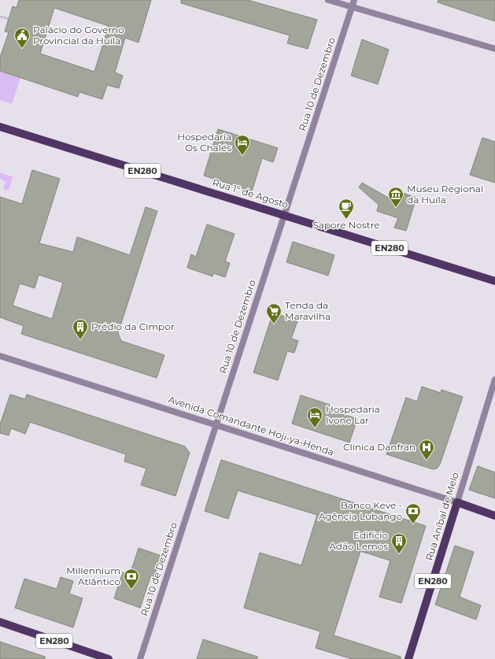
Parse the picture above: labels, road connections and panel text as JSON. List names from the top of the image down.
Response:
{
  "streets": {
    "main road": [
      "EN280",
      "Rua 1º de Agosto",
      "Avenida Comandante Hoji-ya-Henda",
      "Rua Aníbal de Melo"
    ],
    "street": ["Rua 10 de Dezembro"]
  },
  "crossings": [
    ["Rua 10 de Dezembro", "Rua 1º de Agosto"],
    ["Rua 10 de Dezembro", "Avenida Comandante Hoji-ya-Henda"],
    ["Avenida Comandante Hoji-ya-Henda", "Rua Aníbal de Melo"]
  ],
  "places": {
    "public building": ["Palácio do Governo Provincial da Huíla"],
    "hotel": ["Hospedaria Os Chalés", "Hospedaria Ivone Lar"],
    "museum": ["Museu Regional da Huíla"],
    "cafe": ["Sapore Nostre"],
    "supermarket": ["Tenda da Maravilha"],
    "building": ["Prédio da Cimpor", "Edifício Adão Lemos"],
    "hospital": ["Clínica Danfran"],
    "bank": ["Banco Keve - Agência Lubango", "Millennium Atlântico"]
  }
}
